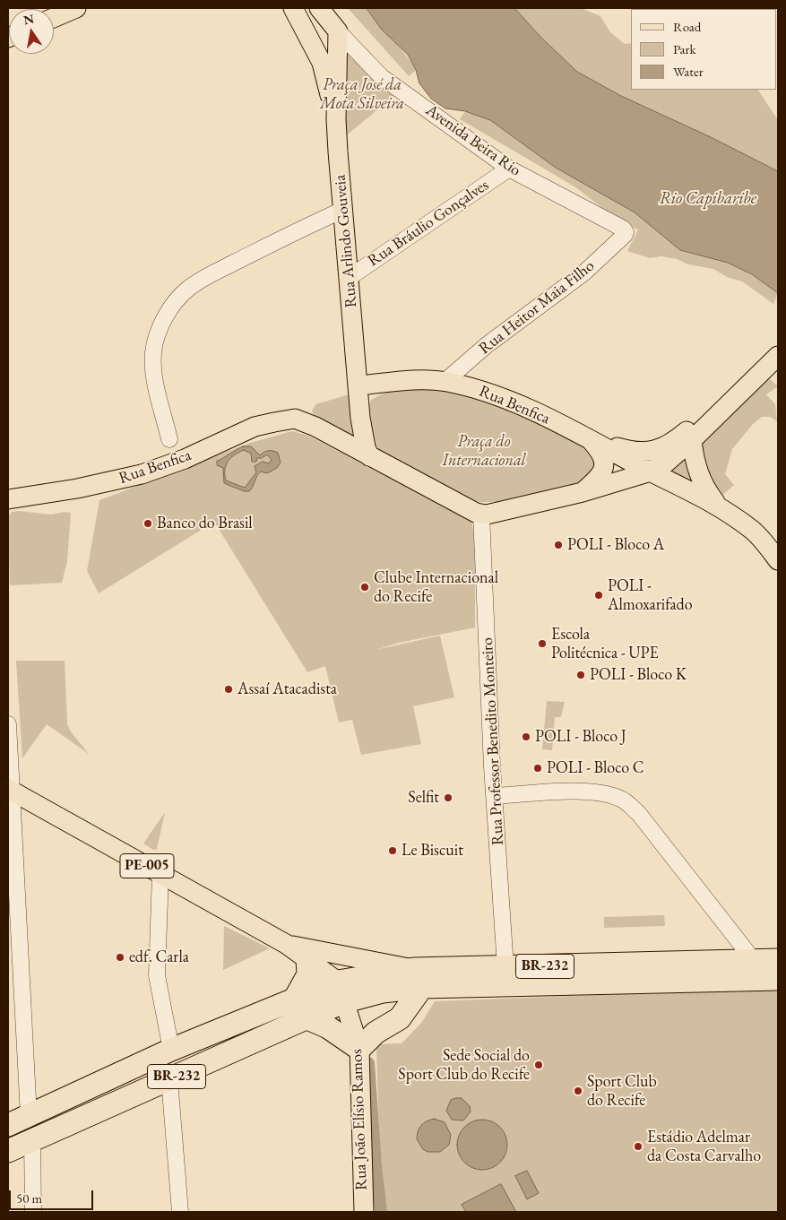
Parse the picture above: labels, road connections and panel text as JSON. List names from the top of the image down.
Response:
{
  "streets": {
    "highway": ["BR-232"],
    "main road": [
      "Avenida Beira Rio",
      "Rua Arlindo Gouveia",
      "Rua Benfica",
      "PE-005",
      "Rua João Elísio Ramos"
    ],
    "street": ["Rua Bráulio Gonçalves", "Rua Heitor Maia Filho", "Rua Professor Benedito Monteiro"]
  },
  "crossings": [
    ["Avenida Beira Rio", "Rua Bráulio Gonçalves"],
    ["Avenida Beira Rio", "Rua Arlindo Gouveia"],
    ["Avenida Beira Rio", "Rua Heitor Maia Filho"],
    ["Rua Bráulio Gonçalves", "Rua Arlindo Gouveia"],
    ["Rua Arlindo Gouveia", "Rua Benfica"],
    ["Rua Heitor Maia Filho", "Rua Benfica"],
    ["Rua Benfica", "Rua Professor Benedito Monteiro"],
    ["Rua Professor Benedito Monteiro", "BR-232"],
    ["PE-005", "BR-232"],
    ["PE-005", "Rua João Elísio Ramos"],
    ["BR-232", "Rua João Elísio Ramos"]
  ],
  "water": ["Rio Capibaribe"],
  "parks": ["Praça José da Mota Silveira", "Praça do Internacional"],
  "places": [
    "Banco do Brasil",
    "POLI - Bloco A",
    "Clube Internacional do Recife",
    "POLI - Almoxarifado",
    "Escola Politécnica - UPE",
    "POLI - Bloco K",
    "Assaí Atacadista",
    "POLI - Bloco J",
    "POLI - Bloco C",
    "Selfit",
    "Le Biscuit",
    "edf. Carla",
    "Sede Social do Sport Club do Recife",
    "Sport Club do Recife",
    "Estádio Adelmar da Costa Carvalho"
  ],
  "legend": ["Road", "Park", "Water"],
  "scale_bar": "50 m",
  "north": "top"
}
